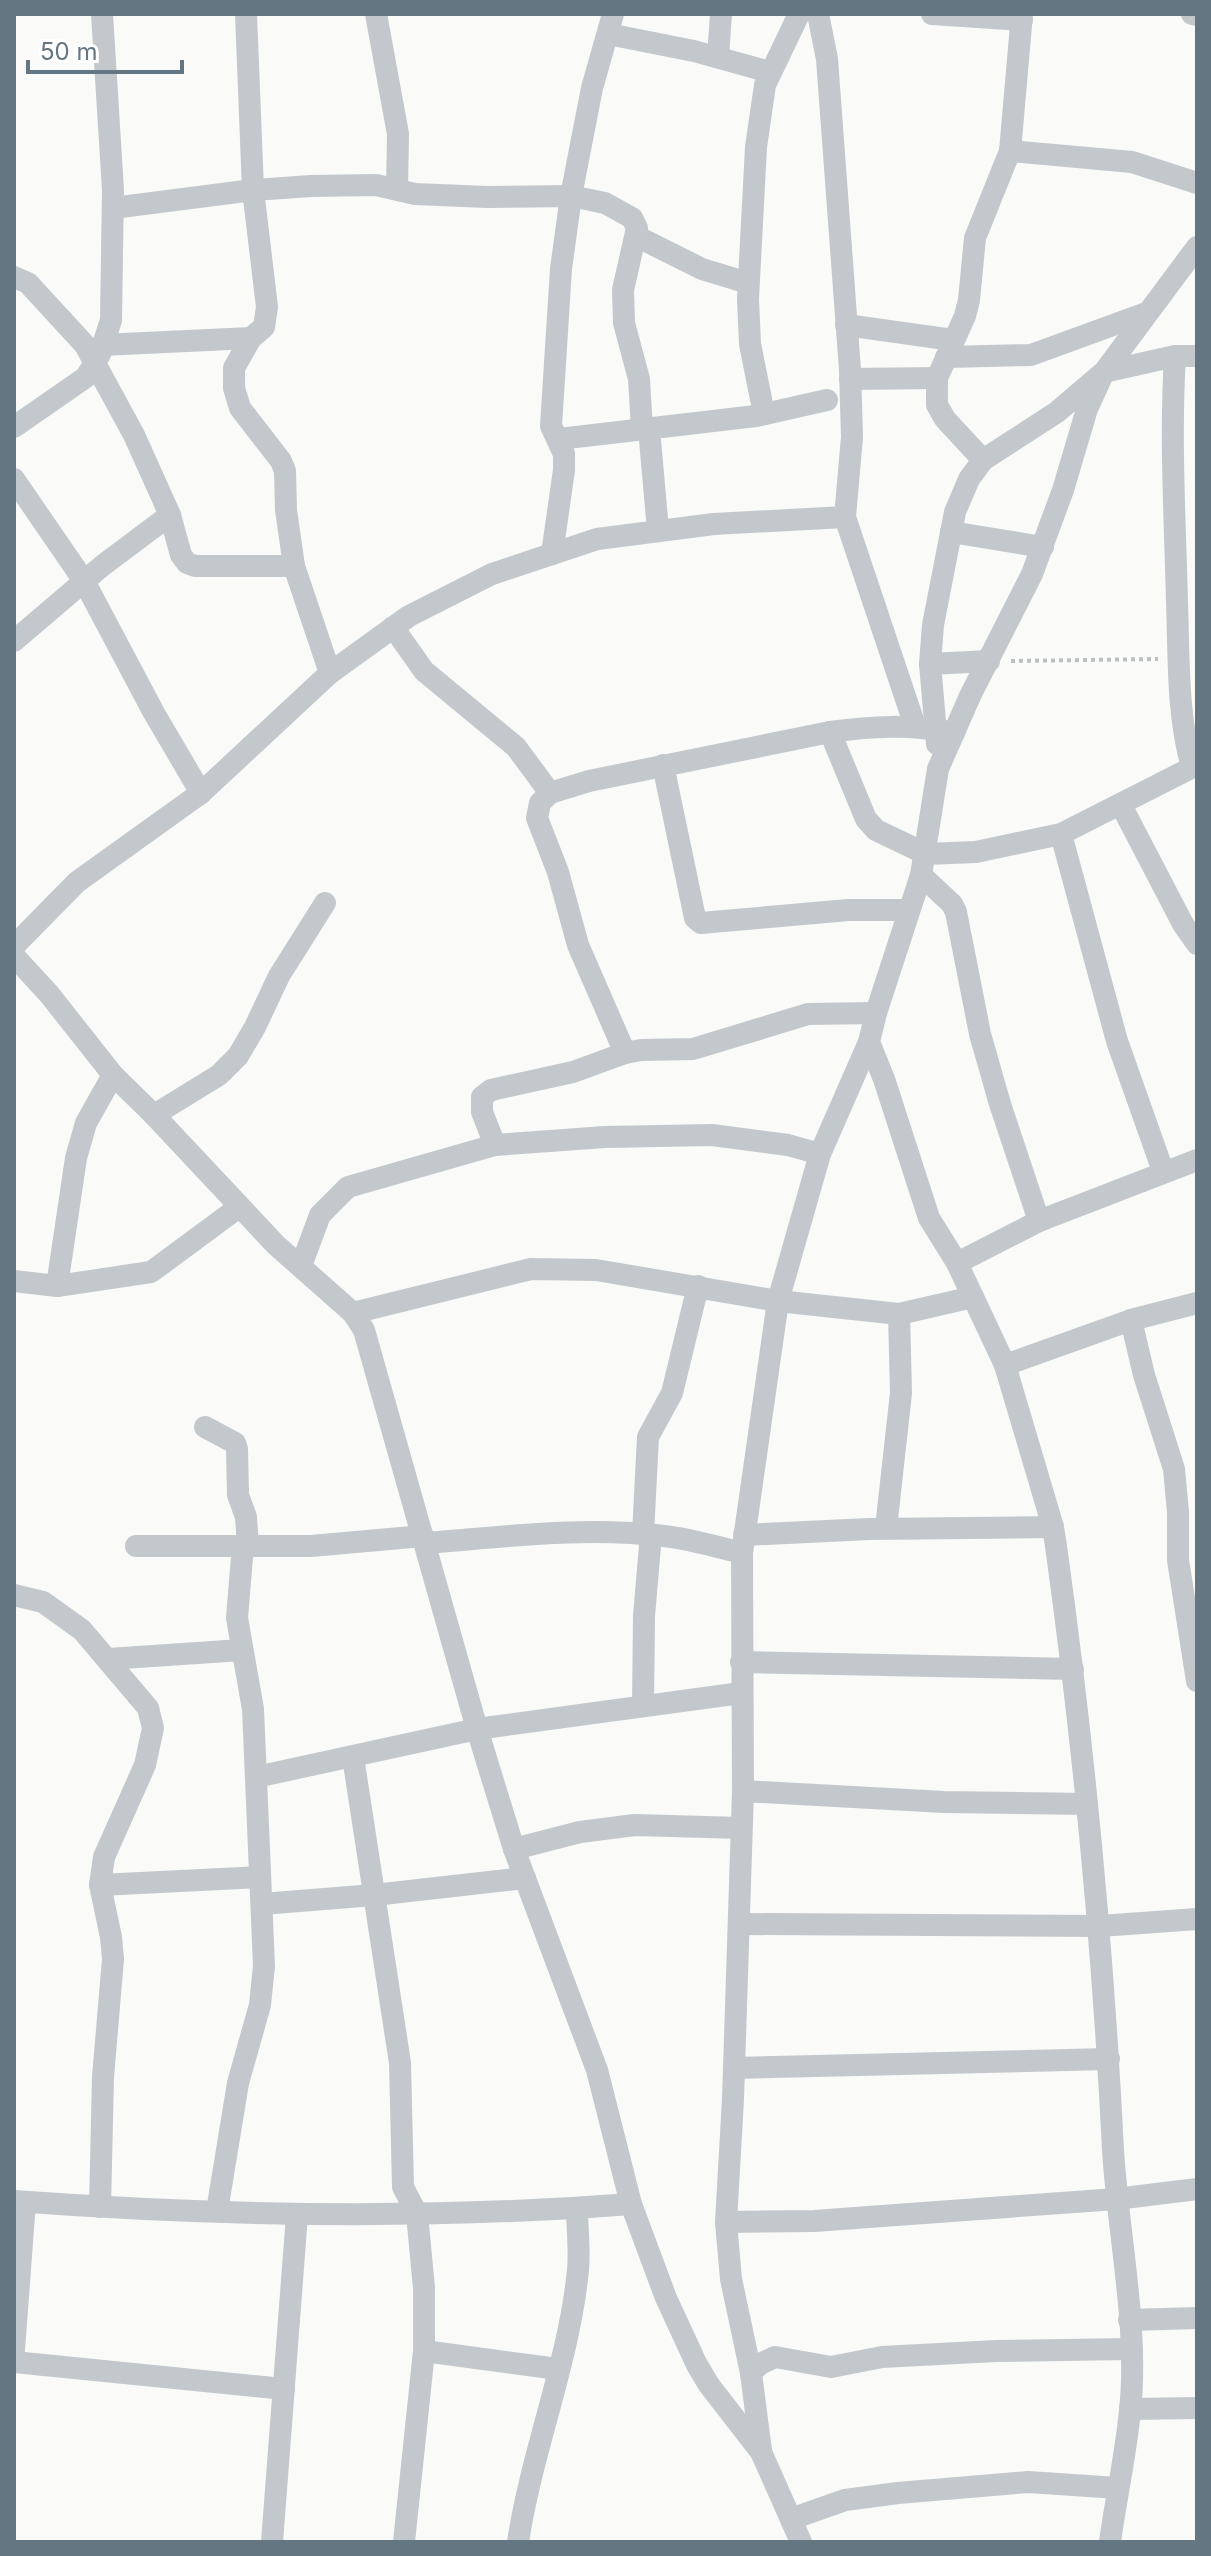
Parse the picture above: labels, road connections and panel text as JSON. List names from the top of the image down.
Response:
{
  "scale_bar": "50 m"
}
